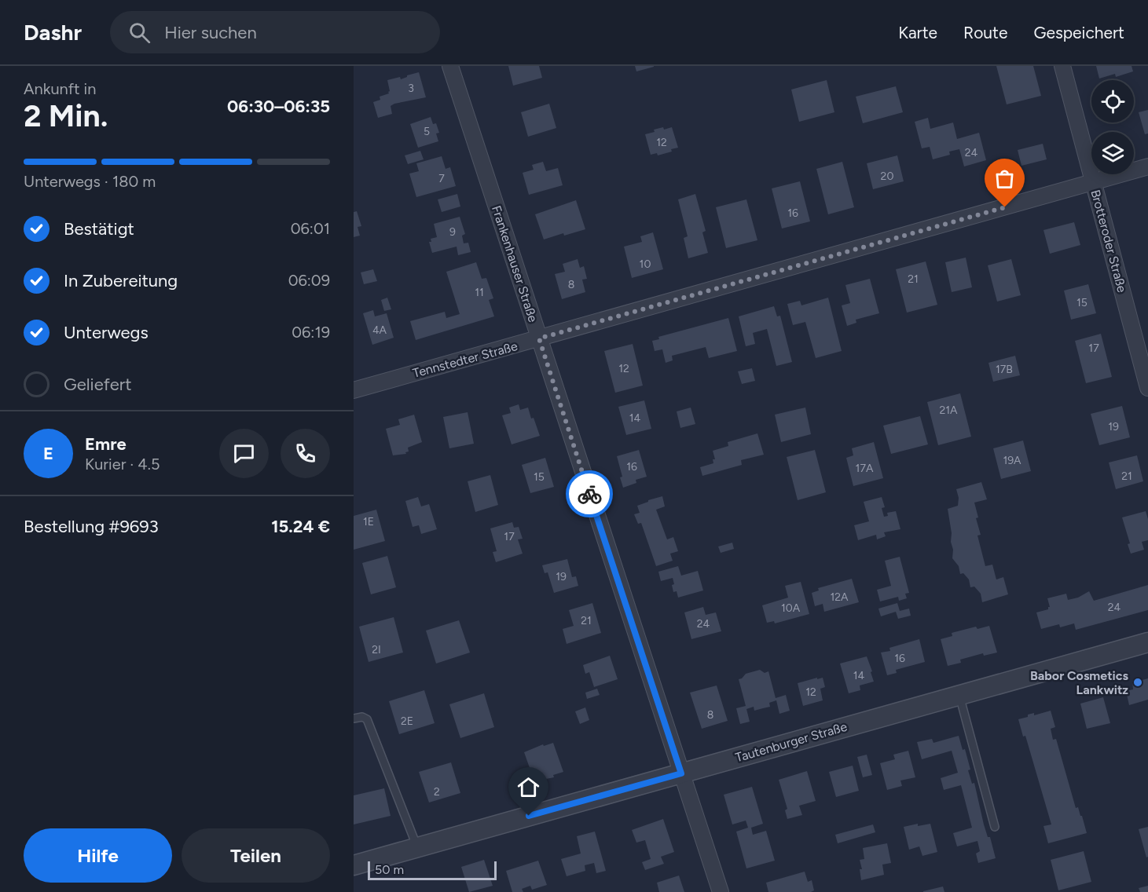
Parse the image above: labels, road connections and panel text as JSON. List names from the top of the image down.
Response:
{
  "streets": {
    "street": [
      "Brotteroder Straße",
      "Frankenhauser Straße",
      "Tennstedter Straße",
      "Tautenburger Straße"
    ]
  },
  "crossings": [
    ["Brotteroder Straße", "Tennstedter Straße"],
    ["Frankenhauser Straße", "Tennstedter Straße"],
    ["Frankenhauser Straße", "Tautenburger Straße"]
  ],
  "places": ["Babor Cosmetics Lankwitz"],
  "house_numbers": [
    "3",
    "5",
    "12",
    "24",
    "20",
    "7",
    "16",
    "9",
    "10",
    "21",
    "8",
    "11",
    "15",
    "4A",
    "17",
    "12",
    "17B",
    "21A",
    "14",
    "19",
    "19A",
    "16",
    "17A",
    "21",
    "15",
    "1E",
    "17",
    "19",
    "12A",
    "24",
    "10A",
    "21",
    "24",
    "2I",
    "16",
    "14",
    "12",
    "8",
    "2E",
    "2"
  ],
  "scale_bar": "50 m",
  "page": {
    "header": "Dashr",
    "search": "Hier suchen",
    "nav": ["Karte", "Route", "Gespeichert"],
    "heading": ["2 Min.", "Ankunft in", "06:30–06:35"],
    "panel": [
      "Emre",
      "Kurier · 4.5",
      "Bestellung #9693",
      "15.24 €"
    ],
    "bar": "Unterwegs · 180 m",
    "list": [
      ["Bestätigt", "06:01"],
      ["In Zubereitung", "06:09"],
      ["Unterwegs", "06:19"],
      "Geliefert"
    ],
    "round": "E",
    "buttons": ["Hilfe", "Teilen"],
    "scale": "50 m"
  }
}
